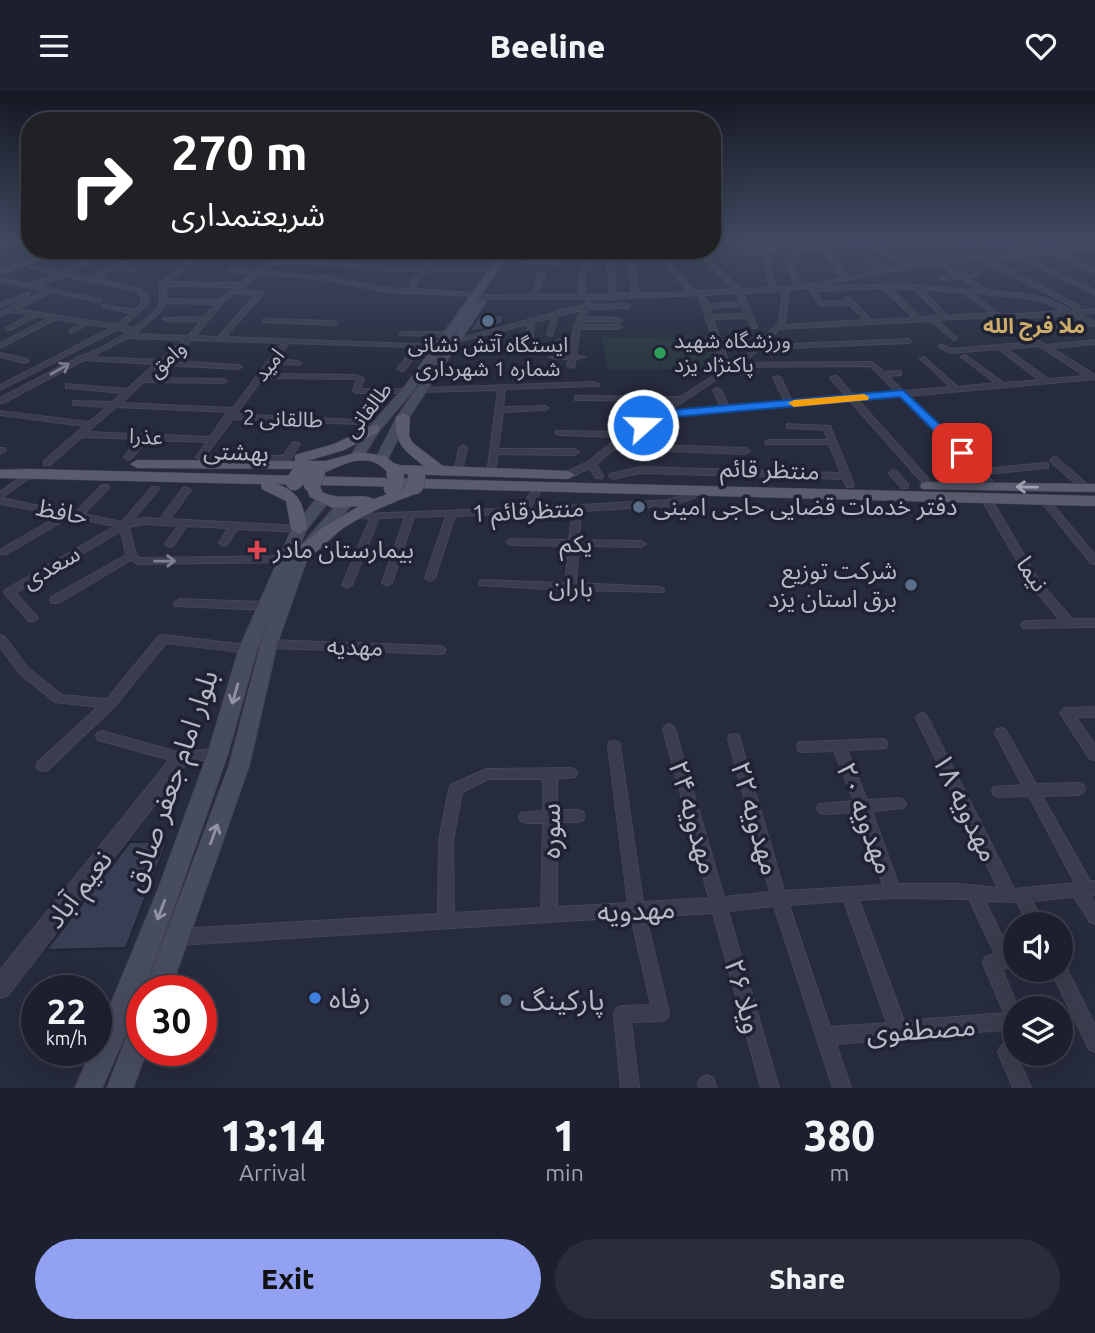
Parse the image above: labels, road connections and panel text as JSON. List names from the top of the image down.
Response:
{
  "streets": {
    "main road": [
      "طالقانی",
      "بهشتی",
      "منتظر قائم",
      "بلوار امام جعفر صادق"
    ],
    "street": [
      "وامق",
      "امید",
      "طالقانی 2",
      "عذرا",
      "منتظرقائم 1",
      "حافظ",
      "یکم",
      "سعدی",
      "نیما",
      "باران",
      "مهديه",
      "مهدویه ۱۸",
      "مهدویه ۲۴",
      "مهدویه ۲۲",
      "مهدویه ۲۰",
      "سوره",
      "نعیم آباد",
      "مهدویه",
      "ویلا ۲۶",
      "مصطفوی"
    ]
  },
  "crossings": [
    ["وامق", "طالقانی 2"],
    ["وامق", "عذرا"],
    ["امید", "طالقانی 2"],
    ["امید", "عذرا"],
    ["طالقانی", "طالقانی 2"],
    ["بهشتی", "منتظر قائم"],
    ["منتظر قائم", "نیما"],
    ["حافظ", "سعدی"],
    ["مهديه", "بلوار امام جعفر صادق"],
    ["بلوار امام جعفر صادق", "مهدویه"],
    ["مهدویه ۱۸", "مهدویه"],
    ["مهدویه ۲۴", "مهدویه"],
    ["مهدویه ۲۴", "ویلا ۲۶"],
    ["مهدویه ۲۲", "مهدویه"],
    ["مهدویه ۲۲", "مصطفوی"],
    ["مهدویه ۲۰", "مهدویه"],
    ["سوره", "مهدویه"],
    ["مهدویه", "ویلا ۲۶"],
    ["مهدویه", "مصطفوی"]
  ],
  "districts": ["ملا فرج الله"],
  "places": {
    "other": [
      "ایستگاه آتش نشانی شماره 1 شهرداری",
      "ورزشگاه شهید پاکنژاد یزد",
      "دفتر خدمات قضایی حاجی امینی",
      "شرکت توزیع برق استان یزد",
      "رفاه",
      "پارکینگ"
    ],
    "health": ["بیمارستان مادر"]
  },
  "page": {
    "header": "Beeline",
    "turn": ["270 m", "شریعتمداری"],
    "speed": "22 km/h",
    "limit": "30",
    "eta": [
      "13:14",
      "Arrival",
      "1",
      "min",
      "380",
      "m"
    ],
    "buttons": ["Exit", "Share"]
  }
}
